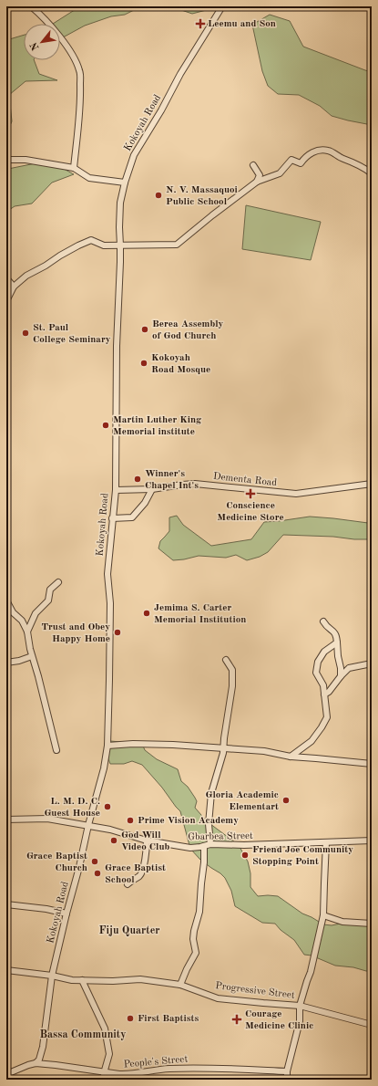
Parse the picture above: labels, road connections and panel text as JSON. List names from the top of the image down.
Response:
{
  "streets": {
    "street": [
      "Kokoyah Road",
      "Dementa Road",
      "Gbarbea Street",
      "Progressive Street",
      "People's Street"
    ]
  },
  "crossings": [
    ["Kokoyah Road", "Dementa Road"],
    ["Kokoyah Road", "Gbarbea Street"],
    ["Kokoyah Road", "Progressive Street"],
    ["Kokoyah Road", "People's Street"]
  ],
  "districts": ["Fiju Quarter", "Bassa Community"],
  "places": {
    "health": ["Leemu and Son", "Conscience Medicine Store", "Courage Medicine Clinic"],
    "other": [
      "N. V. Massaquoi Public School",
      "Berea Assembly of God Church",
      "St. Paul College Seminary",
      "Kokoyah Road Mosque",
      "Martin Luther King Memorial institute",
      "Winner's Chapel Int's",
      "Jemima S. Carter Memorial Institution",
      "Trust and Obey Happy Home",
      "Gloria Academic Elementart",
      "L. M. D. C. Guest House",
      "Prime Vision Academy",
      "God Will Video Club",
      "Friend Joe Community Stopping Point",
      "Grace Baptist Church",
      "Grace Baptist School",
      "First Baptists"
    ]
  },
  "north": "bottom left"
}
